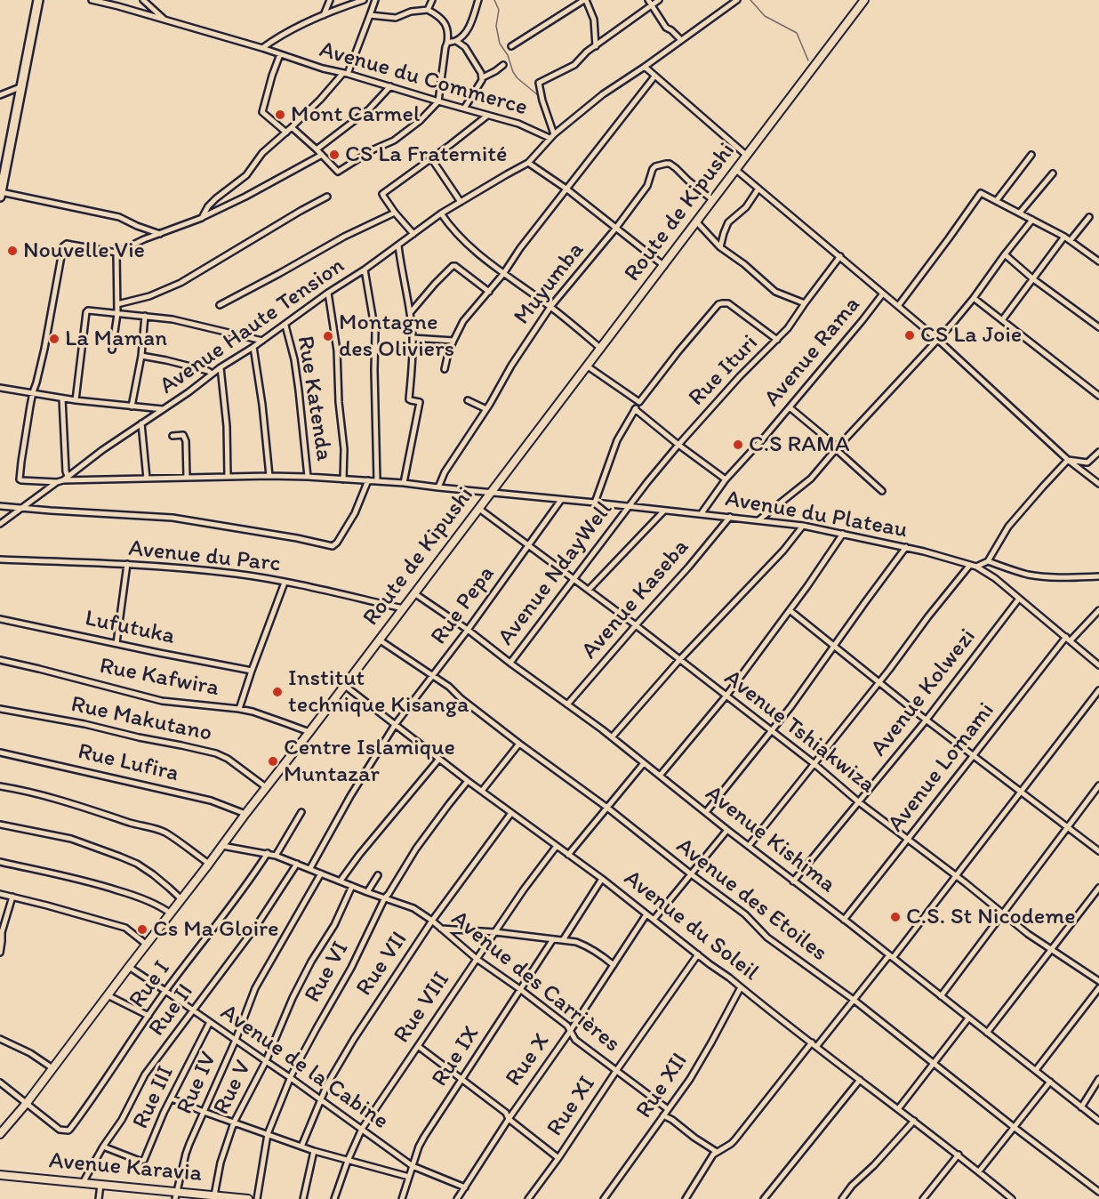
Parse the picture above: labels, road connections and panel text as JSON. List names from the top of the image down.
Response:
{
  "streets": {
    "main road": ["Route de Kipushi", "Avenue Karavia"],
    "street": [
      "Avenue du Commerce",
      "Muyumba",
      "Avenue Haute Tension",
      "Avenue Rama",
      "Rue Ituri",
      "Rue Katenda",
      "Avenue du Plateau",
      "Avenue du Parc",
      "Avenue NdayWell",
      "Avenue Kaseba",
      "Rue Pepa",
      "Lufutuka",
      "Rue Kafwira",
      "Avenue Kolwezi",
      "Rue Makutano",
      "Avenue Tshiakwiza",
      "Rue Lufira",
      "Avenue Lomami",
      "Avenue Kishima",
      "Avenue des Etoiles",
      "Avenue du Soleil",
      "Rue VII",
      "Rue VI",
      "Avenue des Carrières",
      "Rue I",
      "Rue VIII",
      "Rue II",
      "Rue IX",
      "Rue X",
      "Avenue de la Cabine",
      "Rue IV",
      "Rue XII",
      "Rue V",
      "Rue III",
      "Rue XI"
    ]
  },
  "crossings": [
    ["Avenue du Commerce", "Avenue Haute Tension"],
    ["Route de Kipushi", "Muyumba"],
    ["Route de Kipushi", "Avenue du Plateau"],
    ["Route de Kipushi", "Avenue du Parc"],
    ["Route de Kipushi", "Rue Kafwira"],
    ["Route de Kipushi", "Rue Makutano"],
    ["Route de Kipushi", "Avenue Tshiakwiza"],
    ["Route de Kipushi", "Rue Lufira"],
    ["Route de Kipushi", "Avenue Kishima"],
    ["Route de Kipushi", "Avenue des Etoiles"],
    ["Route de Kipushi", "Avenue du Soleil"],
    ["Route de Kipushi", "Avenue des Carrières"],
    ["Route de Kipushi", "Rue I"],
    ["Route de Kipushi", "Avenue de la Cabine"],
    ["Muyumba", "Avenue du Plateau"],
    ["Avenue Haute Tension", "Rue Katenda"],
    ["Avenue Haute Tension", "Avenue du Plateau"],
    ["Avenue Rama", "Avenue du Plateau"],
    ["Rue Ituri", "Avenue du Plateau"],
    ["Rue Ituri", "Avenue NdayWell"],
    ["Rue Katenda", "Avenue du Plateau"],
    ["Avenue du Plateau", "Avenue NdayWell"],
    ["Avenue du Plateau", "Avenue Kaseba"],
    ["Avenue du Plateau", "Rue Pepa"],
    ["Avenue du Plateau", "Avenue Kolwezi"],
    ["Avenue du Plateau", "Avenue Lomami"],
    ["Avenue NdayWell", "Avenue Tshiakwiza"],
    ["Avenue NdayWell", "Avenue Kishima"],
    ["Avenue Kaseba", "Avenue Tshiakwiza"],
    ["Avenue Kaseba", "Avenue Kishima"],
    ["Rue Pepa", "Avenue Tshiakwiza"],
    ["Rue Pepa", "Avenue Kishima"],
    ["Rue Pepa", "Avenue des Etoiles"],
    ["Rue Pepa", "Avenue du Soleil"],
    ["Rue Pepa", "Avenue des Carrières"],
    ["Avenue Kolwezi", "Avenue Tshiakwiza"],
    ["Avenue Kolwezi", "Avenue Kishima"],
    ["Avenue Tshiakwiza", "Avenue Lomami"],
    ["Avenue Lomami", "Avenue Kishima"],
    ["Avenue du Soleil", "Rue VII"],
    ["Avenue du Soleil", "Rue VI"],
    ["Avenue du Soleil", "Rue VIII"],
    ["Avenue du Soleil", "Rue X"],
    ["Avenue du Soleil", "Rue XII"],
    ["Avenue du Soleil", "Rue XI"],
    ["Rue VII", "Avenue des Carrières"],
    ["Rue VII", "Avenue de la Cabine"],
    ["Rue VI", "Avenue des Carrières"],
    ["Rue VI", "Avenue de la Cabine"],
    ["Avenue des Carrières", "Rue I"],
    ["Avenue des Carrières", "Rue VIII"],
    ["Avenue des Carrières", "Rue II"],
    ["Avenue des Carrières", "Rue IX"],
    ["Avenue des Carrières", "Rue X"],
    ["Avenue des Carrières", "Rue IV"],
    ["Avenue des Carrières", "Rue XII"],
    ["Avenue des Carrières", "Rue V"],
    ["Avenue des Carrières", "Rue XI"],
    ["Rue I", "Avenue de la Cabine"],
    ["Rue VIII", "Avenue de la Cabine"],
    ["Rue II", "Avenue de la Cabine"],
    ["Rue II", "Rue III"],
    ["Rue II", "Avenue Karavia"],
    ["Rue IX", "Avenue de la Cabine"],
    ["Rue X", "Avenue de la Cabine"],
    ["Avenue de la Cabine", "Rue IV"],
    ["Avenue de la Cabine", "Rue V"],
    ["Avenue de la Cabine", "Rue III"],
    ["Rue IV", "Avenue Karavia"],
    ["Rue V", "Avenue Karavia"]
  ],
  "places": [
    "Mont Carmel",
    "CS La Fraternité",
    "Nouvelle Vie",
    "CS La Joie",
    "Montagne des Oliviers",
    "La Maman",
    "C.S RAMA",
    "Institut technique Kisanga",
    "Centre Islamique Muntazar",
    "C.S. St Nicodeme",
    "Cs Ma Gloire"
  ]
}
